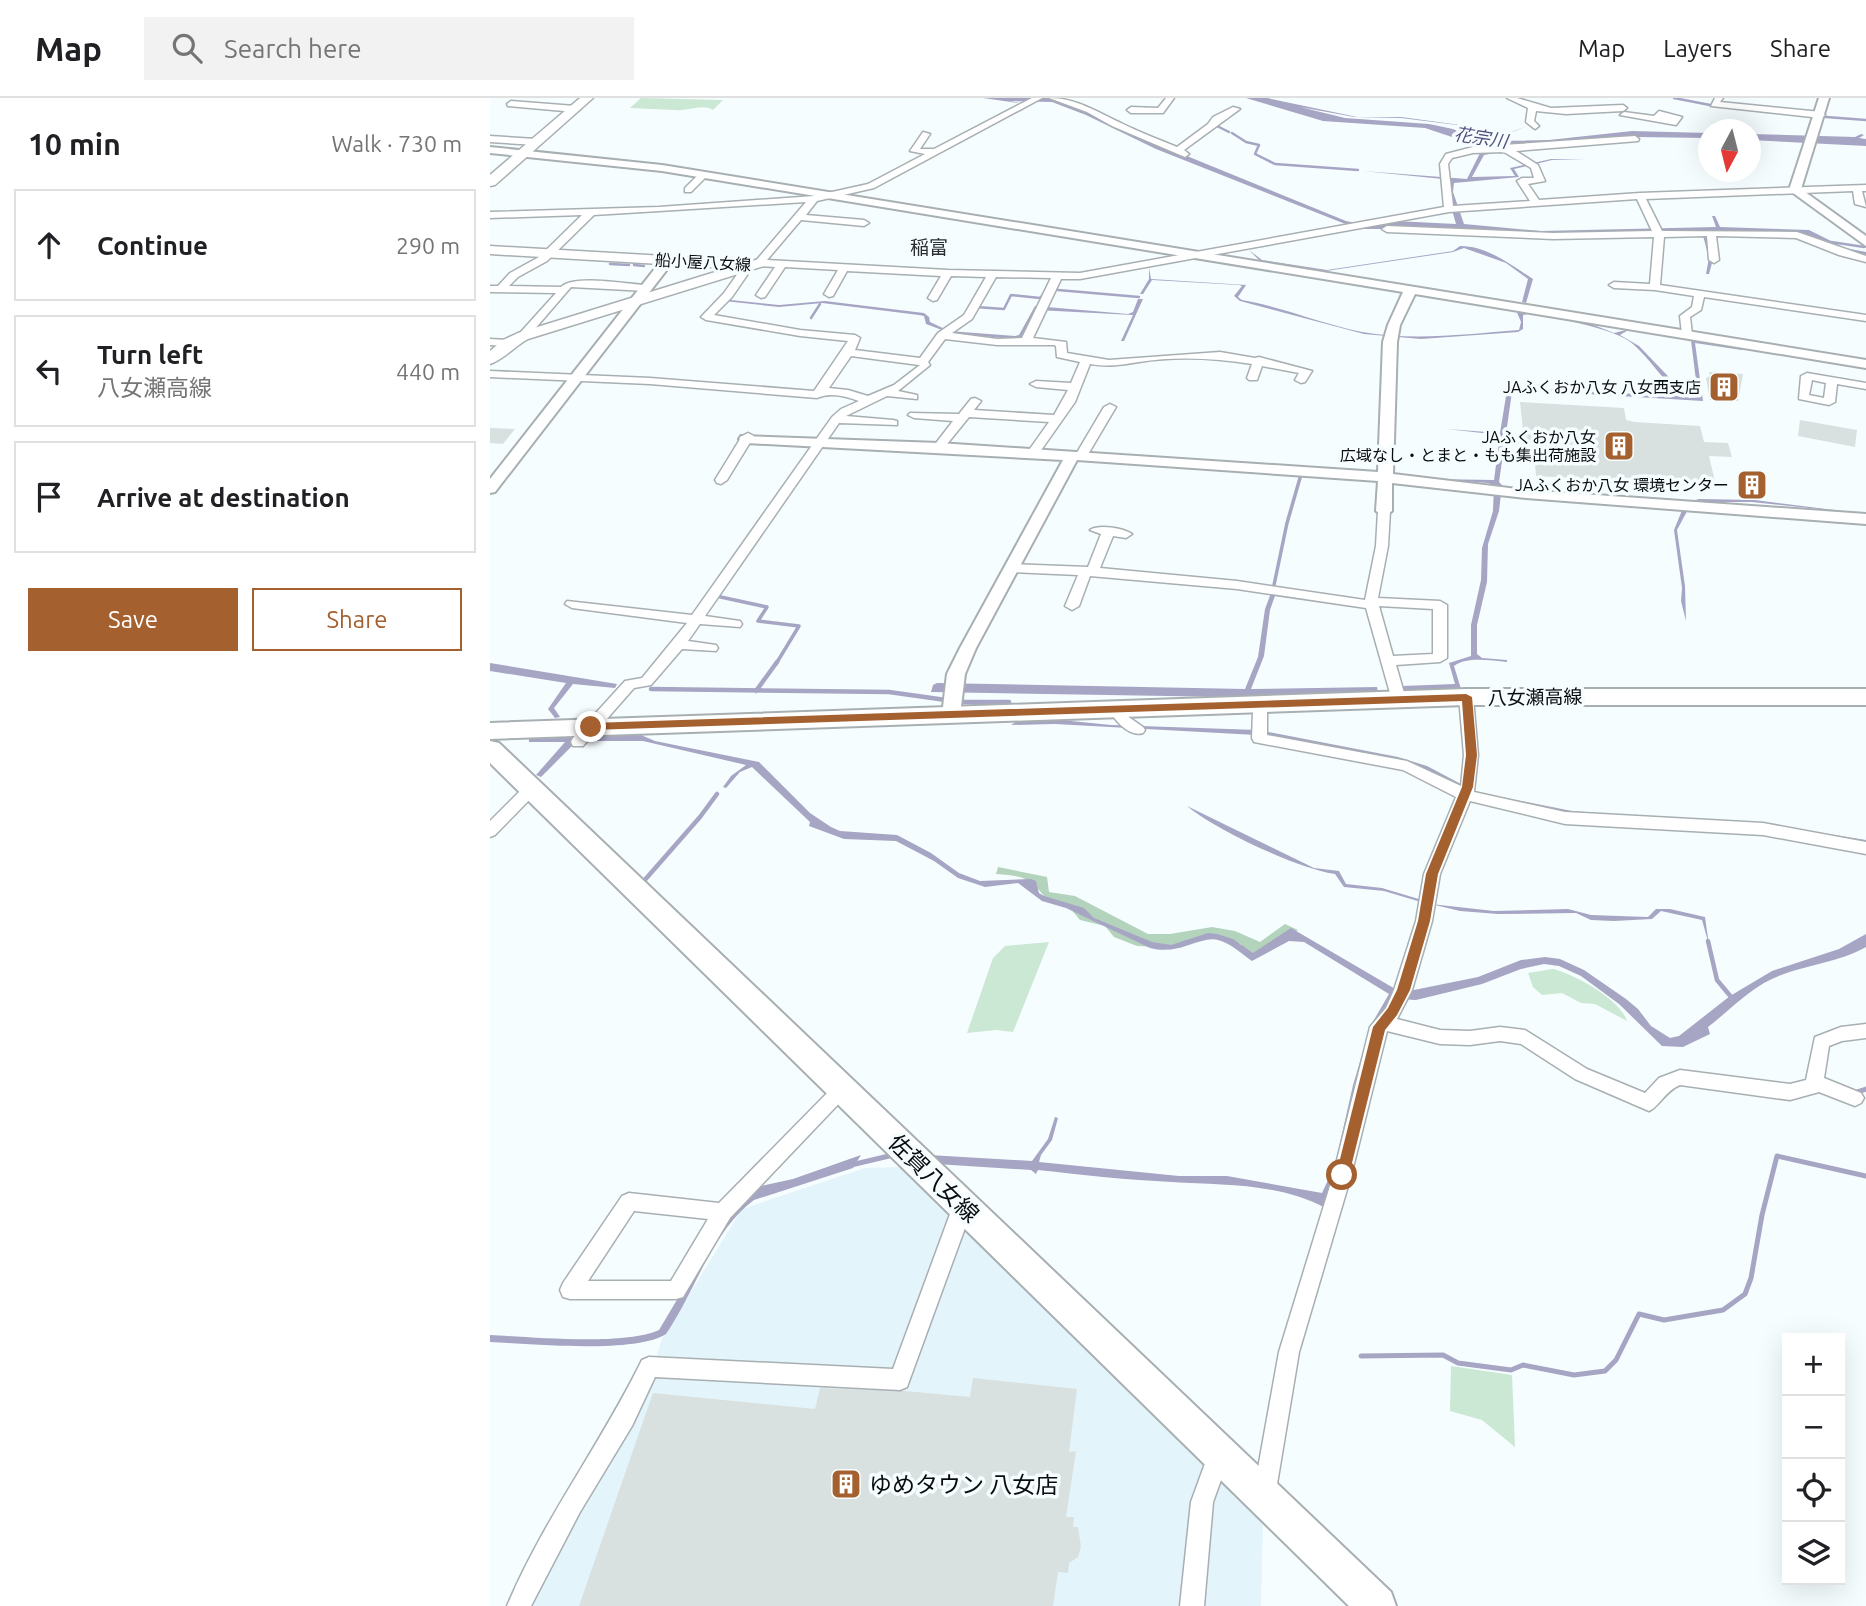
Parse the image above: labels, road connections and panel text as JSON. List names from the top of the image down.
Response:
{
  "streets": {
    "main road": ["船小屋八女線", "八女瀬高線", "佐賀八女線"]
  },
  "districts": ["稲富"],
  "water": ["花宗川"],
  "places": {
    "building": [
      "JAふくおか八女 八女西支店",
      "JAふくおか八女 広域なし・とまと・もも集出荷施設",
      "JAふくおか八女 環境センター",
      "ゆめタウン 八女店"
    ]
  },
  "north": "bottom",
  "page": {
    "header": "Map",
    "search": "Search here",
    "nav": ["Map", "Layers", "Share"],
    "heading": ["10 min", "Walk · 730 m"],
    "list": [
      ["Continue", "290 m"],
      ["Turn left", "八女瀬高線", "440 m"],
      "Arrive at destination"
    ],
    "buttons": ["Save", "Share"],
    "map_buttons": ["+", "−"]
  }
}
